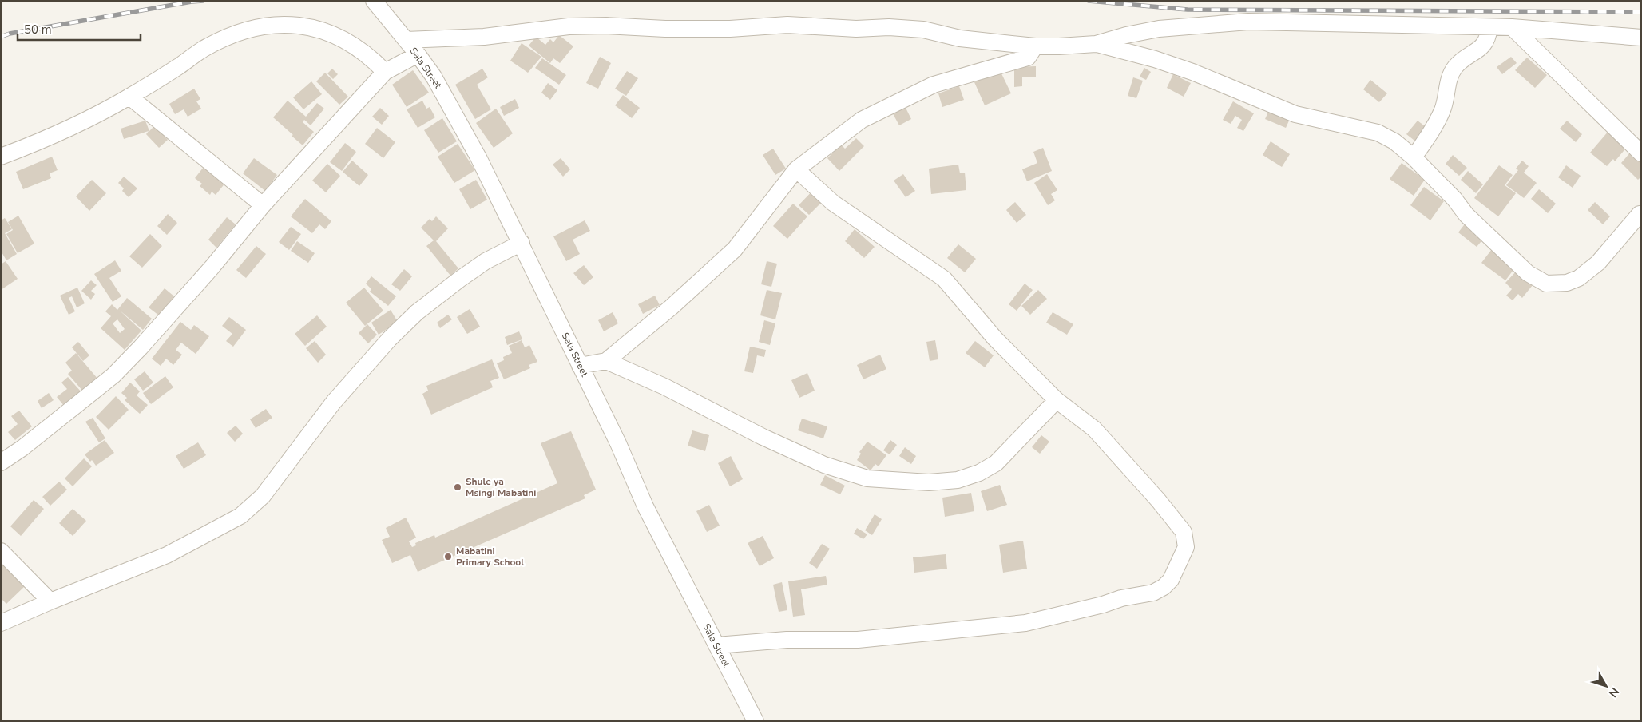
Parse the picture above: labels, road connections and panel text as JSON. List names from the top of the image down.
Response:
{
  "streets": {
    "street": ["Sala Street"]
  },
  "places": ["Shule ya Msingi Mabatini", "Mabatini Primary School"],
  "scale_bar": "50 m",
  "north": "bottom right"
}
